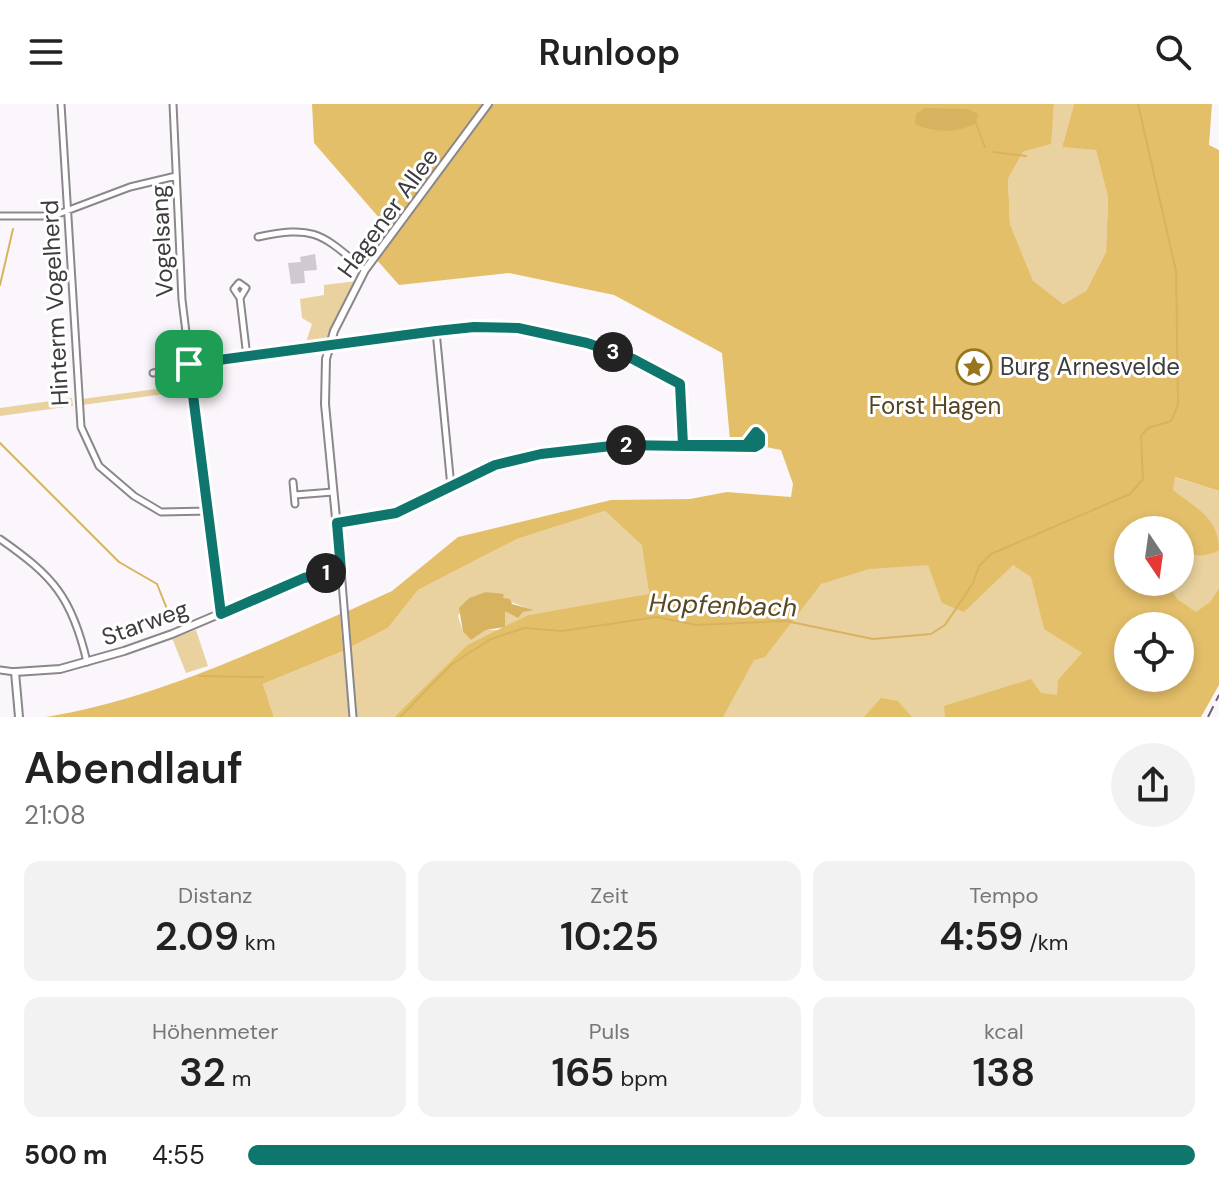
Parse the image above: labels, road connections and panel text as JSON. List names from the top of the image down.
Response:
{
  "streets": {
    "street": [
      "Hagener Allee",
      "Vogelsang",
      "Hinterm Vogelherd",
      "Starweg"
    ]
  },
  "crossings": [
    ["Hagener Allee", "Starweg"],
    ["Vogelsang", "Hinterm Vogelherd"],
    ["Vogelsang", "Starweg"]
  ],
  "water": ["Hopfenbach"],
  "parks": ["Forst Hagen"],
  "places": {
    "place": ["Burg Arnesvelde"]
  },
  "north": "bottom",
  "page": {
    "header": "Runloop",
    "pins": ["3", "2", "1"],
    "heading": ["Abendlauf", "21:08"],
    "stats": [
      ["Distanz", "2.09 km"],
      ["Zeit", "10:25"],
      ["Tempo", "4:59 /km"],
      ["Höhenmeter", "32 m"],
      ["Puls", "165 bpm"],
      ["kcal", "138"]
    ],
    "list": [
      {
        "name": "500 m",
        "note": "4:55"
      }
    ]
  }
}
